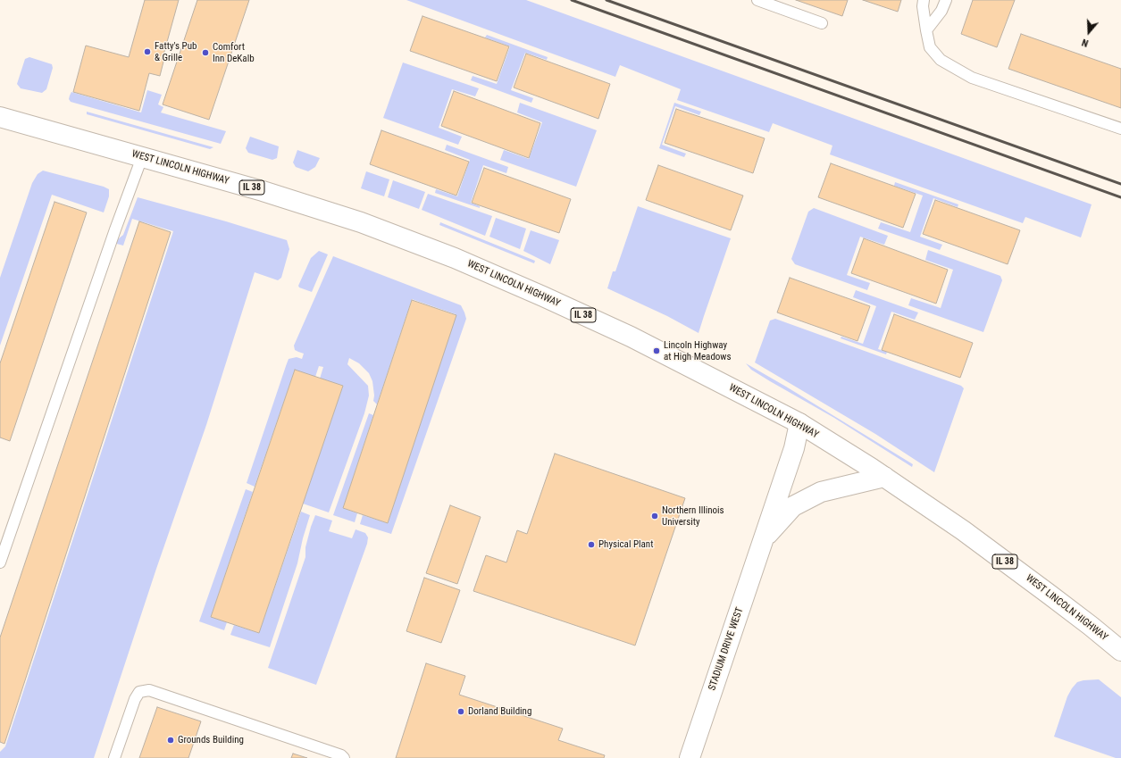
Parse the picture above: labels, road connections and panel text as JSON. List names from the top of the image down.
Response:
{
  "streets": {
    "main road": ["WEST LINCOLN HIGHWAY", "IL 38", "STADIUM DRIVE WEST"]
  },
  "crossings": [
    ["WEST LINCOLN HIGHWAY", "STADIUM DRIVE WEST"]
  ],
  "places": [
    "Fatty's Pub & Grille",
    "Comfort Inn DeKalb",
    "Lincoln Highway at High Meadows",
    "Northern Illinois University",
    "Physical Plant",
    "Dorland Building",
    "Grounds Building"
  ],
  "north": "bottom"
}
